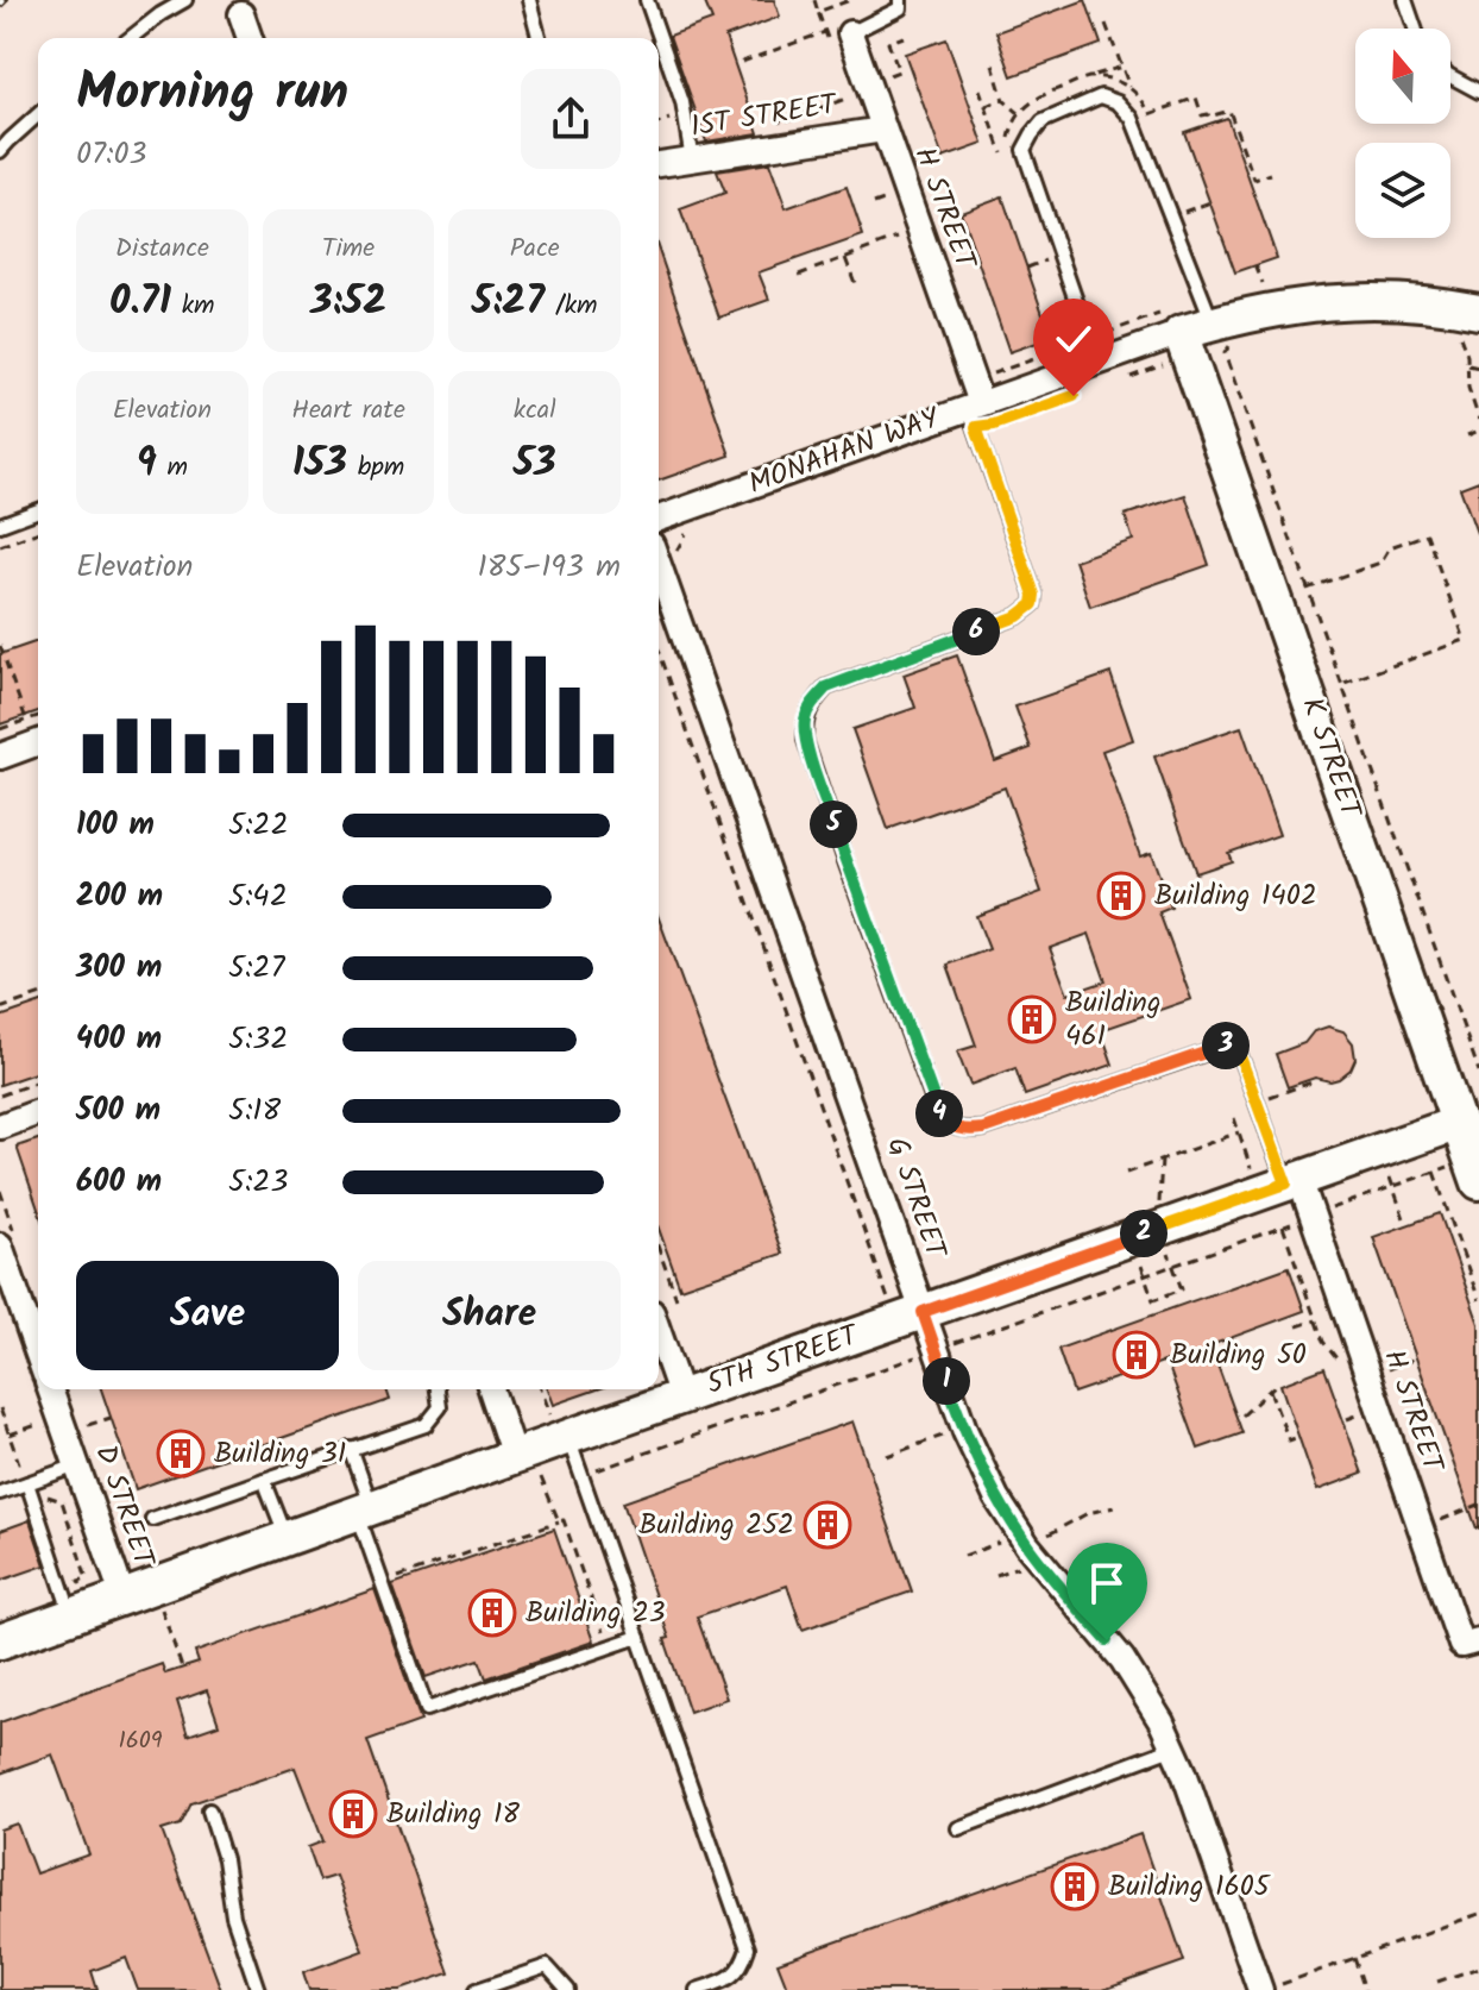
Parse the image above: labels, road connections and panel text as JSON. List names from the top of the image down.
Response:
{
  "streets": {
    "street": [
      "1ST STREET",
      "H STREET",
      "MONAHAN WAY",
      "K STREET",
      "G STREET",
      "5TH STREET",
      "D STREET"
    ]
  },
  "crossings": [
    ["1ST STREET", "H STREET"],
    ["H STREET", "MONAHAN WAY"],
    ["H STREET", "5TH STREET"],
    ["MONAHAN WAY", "K STREET"],
    ["K STREET", "5TH STREET"],
    ["G STREET", "5TH STREET"],
    ["5TH STREET", "D STREET"]
  ],
  "places": {
    "building": [
      "Building 1402",
      "Building 461",
      "Building 50",
      "Building 31",
      "Building 252",
      "Building 23",
      "Building 18",
      "Building 1605"
    ]
  },
  "house_numbers": ["1609"],
  "north": "top",
  "page": {
    "heading": ["Morning run", "07:03"],
    "stats": [
      ["Distance", "0.71 km"],
      ["Time", "3:52"],
      ["Pace", "5:27 /km"],
      ["Elevation", "9 m"],
      ["Heart rate", "153 bpm"],
      ["kcal", "53"]
    ],
    "chart": ["Elevation", "185–193 m"],
    "pins": [
      "6",
      "5",
      "3",
      "4",
      "2",
      "1"
    ],
    "list": [
      {
        "name": "100 m",
        "note": "5:22"
      },
      {
        "name": "200 m",
        "note": "5:42"
      },
      {
        "name": "300 m",
        "note": "5:27"
      },
      {
        "name": "400 m",
        "note": "5:32"
      },
      {
        "name": "500 m",
        "note": "5:18"
      },
      {
        "name": "600 m",
        "note": "5:23"
      }
    ],
    "buttons": ["Save", "Share"]
  }
}
